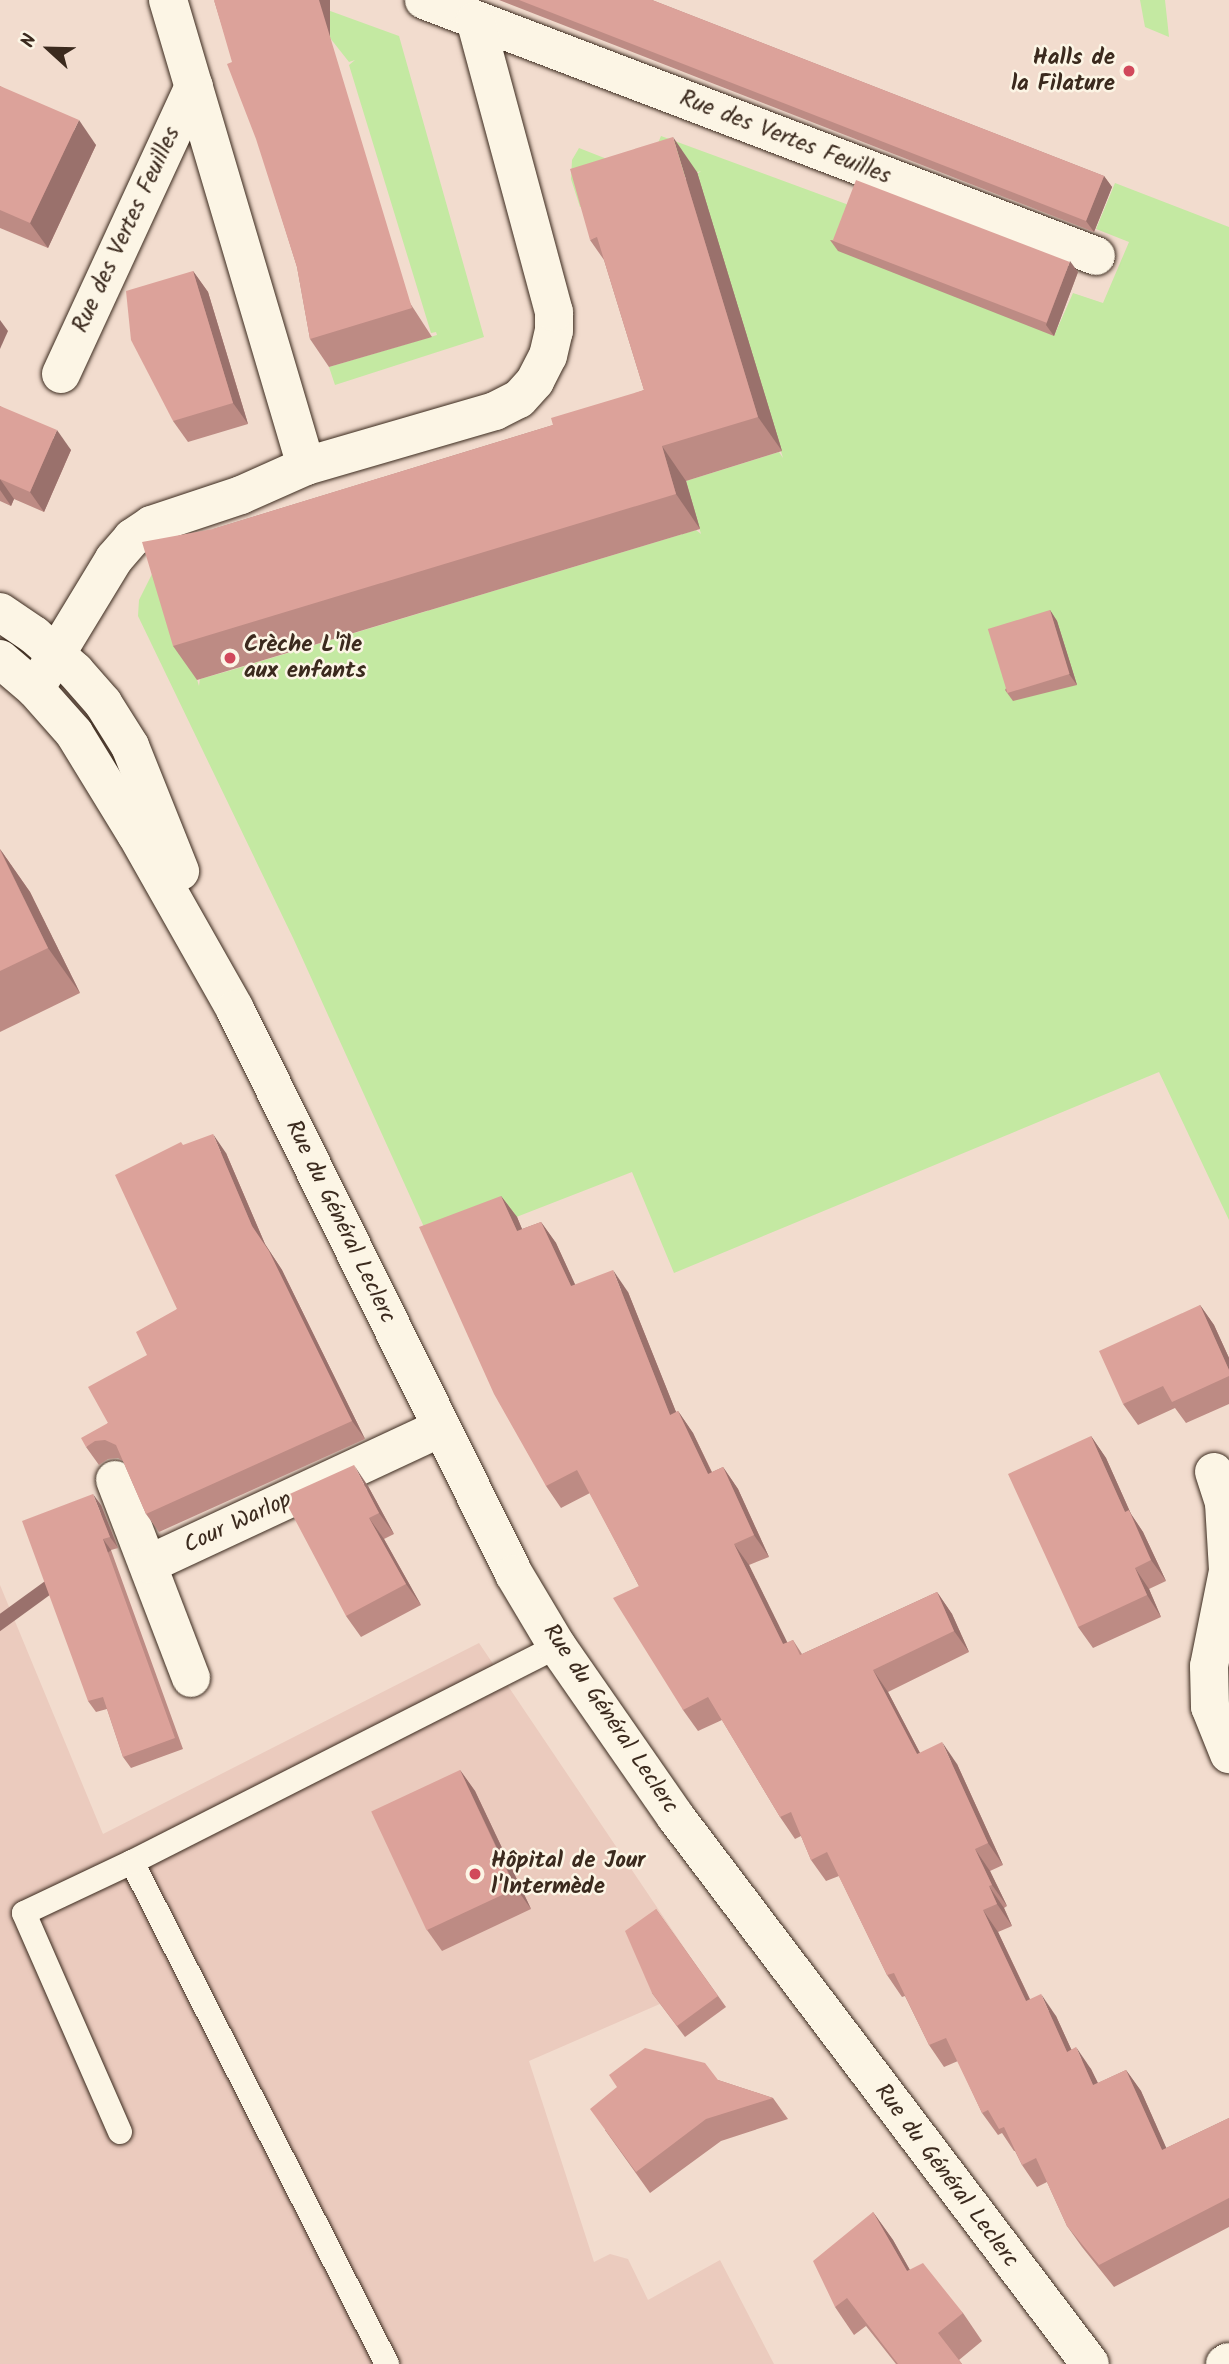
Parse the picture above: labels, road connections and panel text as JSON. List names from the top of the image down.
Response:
{
  "streets": {
    "street": ["Rue des Vertes Feuilles", "Rue du Général Leclerc", "Cour Warlop"]
  },
  "crossings": [
    ["Rue du Général Leclerc", "Cour Warlop"]
  ],
  "places": ["Halls de la Filature", "Crèche L'île aux enfants", "Hôpital de Jour l'Intermède"],
  "north": "left"
}
